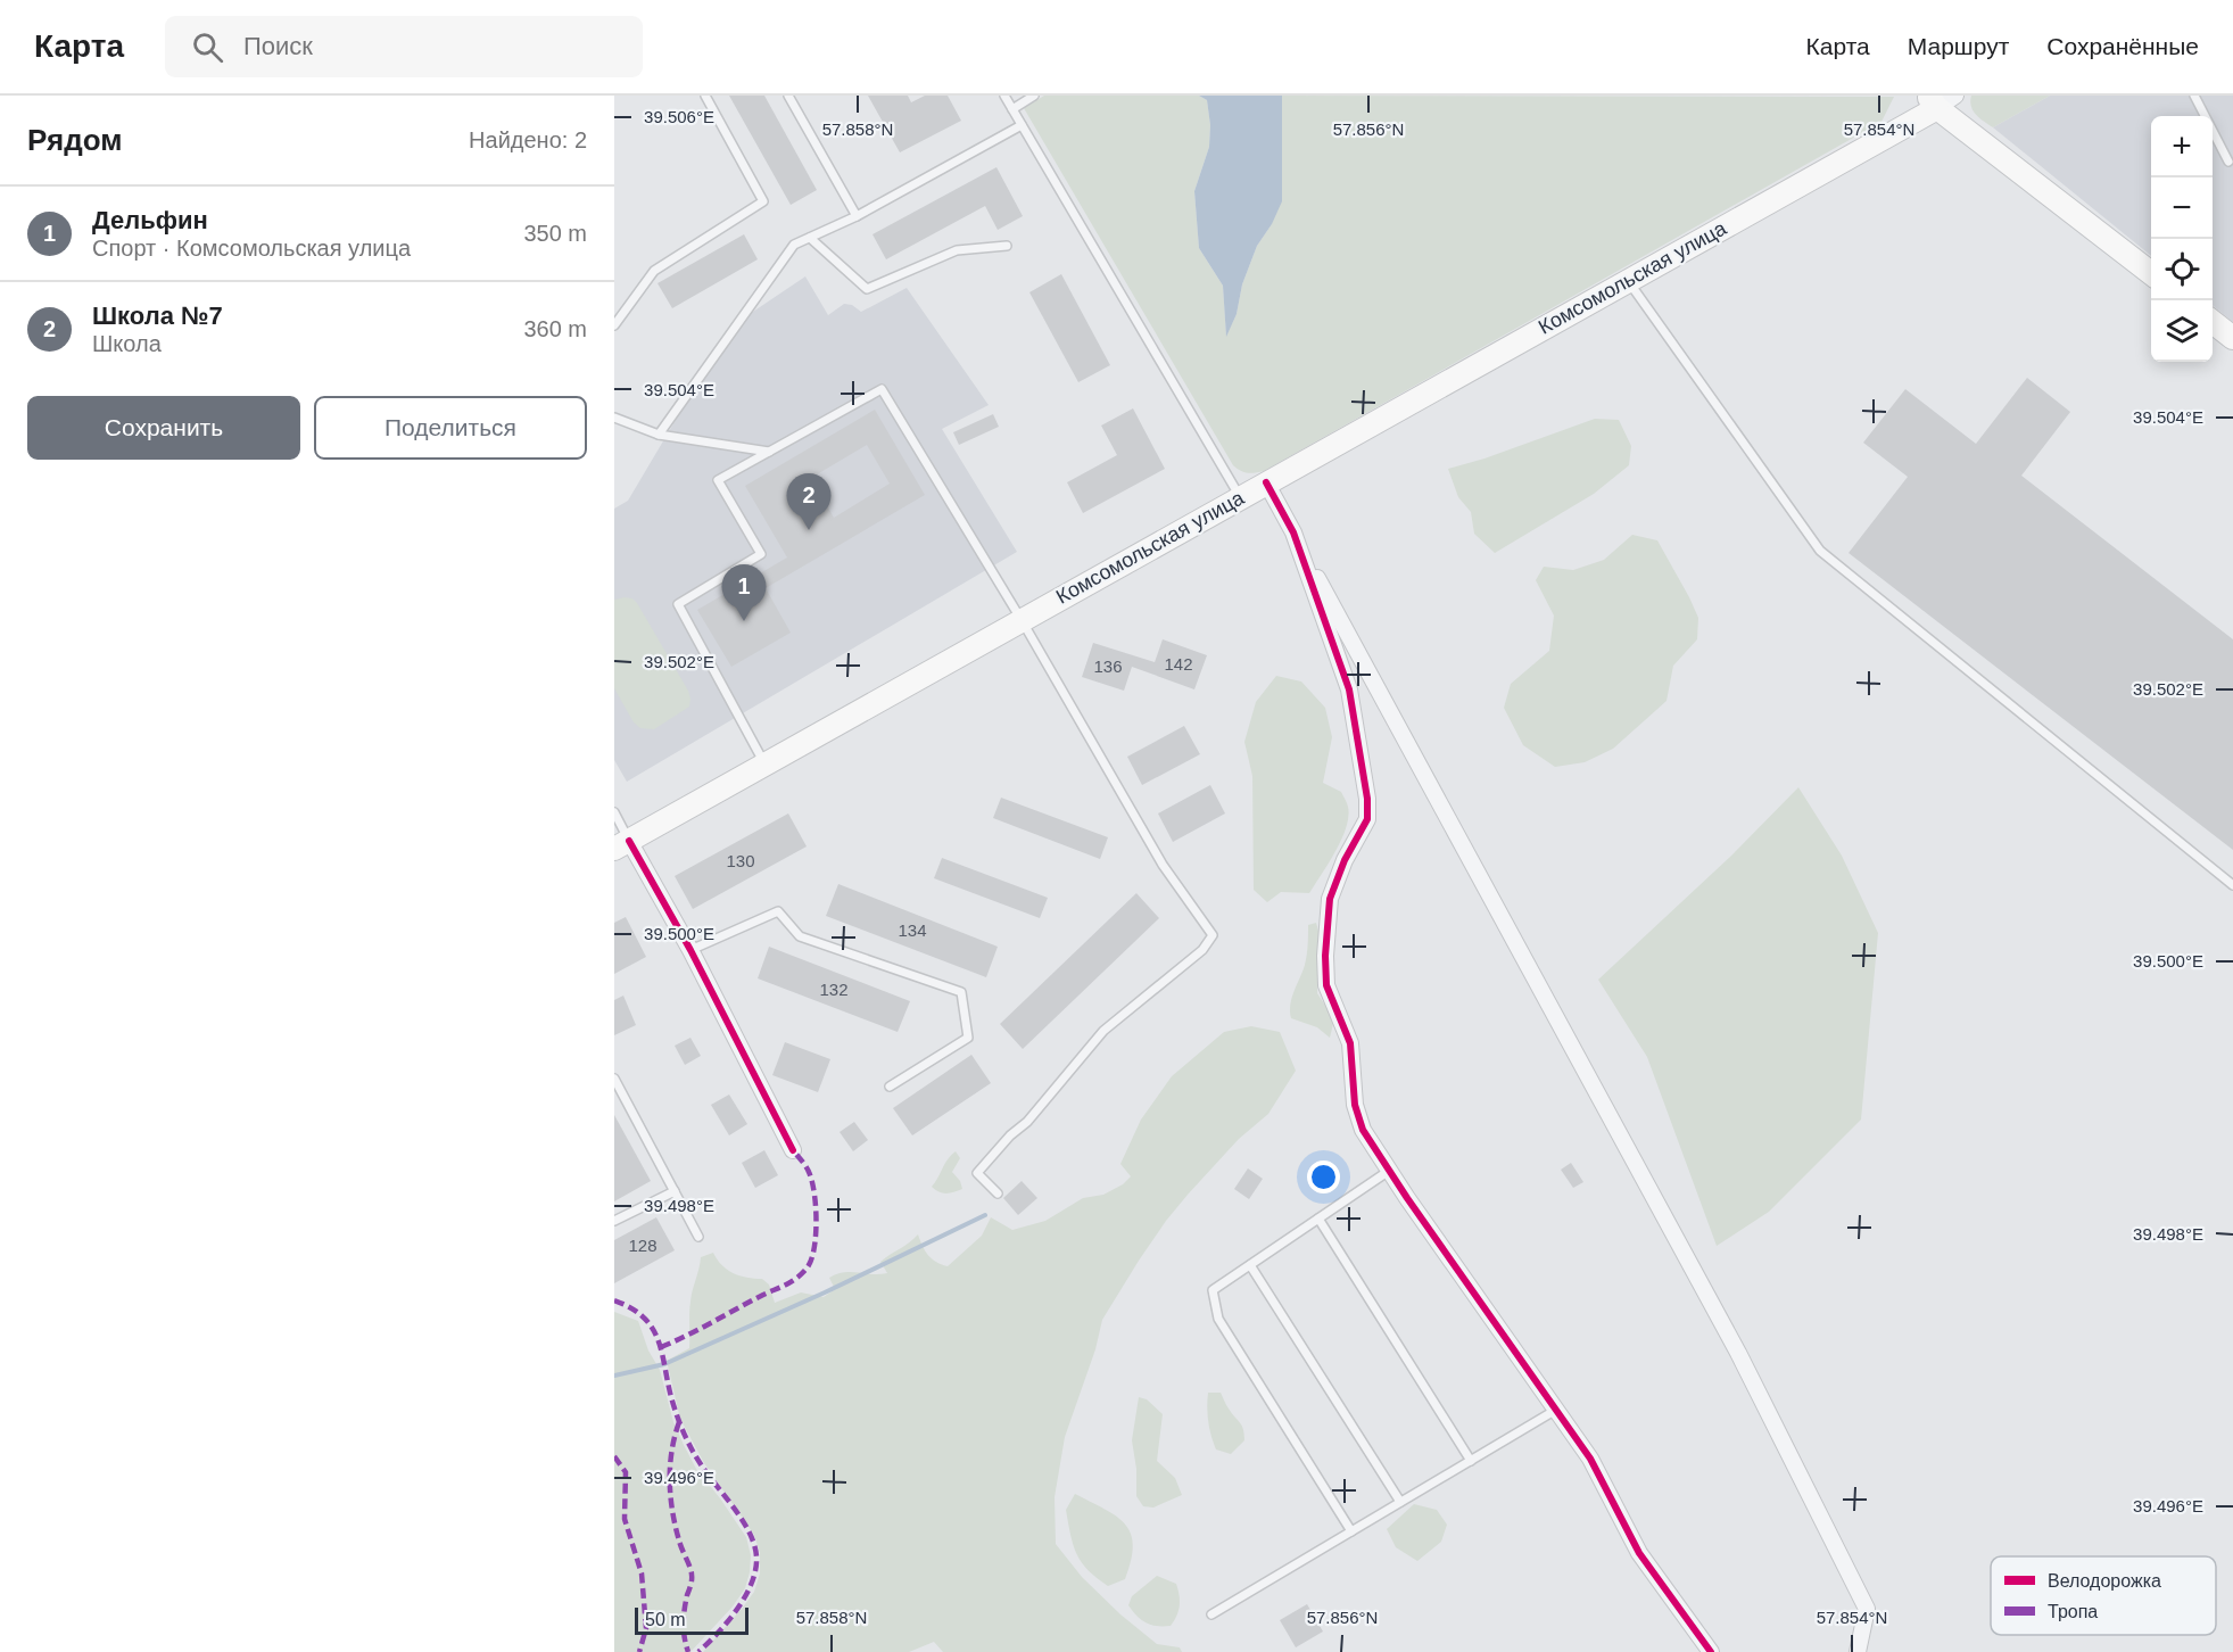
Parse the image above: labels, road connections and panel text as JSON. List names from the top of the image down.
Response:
{
  "streets": {
    "main road": ["Комсомольская улица"]
  },
  "house_numbers": [
    "142",
    "136",
    "130",
    "134",
    "132",
    "128"
  ],
  "legend": ["Велодорожка", "Тропа"],
  "scale_bar": "50 m",
  "page": {
    "header": "Карта",
    "search": "Поиск",
    "nav": ["Карта", "Маршрут", "Сохранённые"],
    "heading": ["Рядом", "Найдено: 2"],
    "map_buttons": ["+", "−"],
    "list": [
      {
        "mark": "1",
        "name": "Дельфин",
        "note": "Спорт · Комсомольская улица",
        "value": "350 m"
      },
      {
        "mark": "2",
        "name": "Школа №7",
        "note": "Школа",
        "value": "360 m"
      }
    ],
    "buttons": ["Сохранить", "Поделиться"],
    "pins": ["2", "1"],
    "scale": "50 m"
  },
  "coordinates": [
    "39.506°E",
    "57.858°N",
    "57.856°N",
    "57.854°N",
    "39.504°E",
    "39.502°E",
    "39.500°E",
    "39.498°E",
    "39.496°E"
  ]
}
